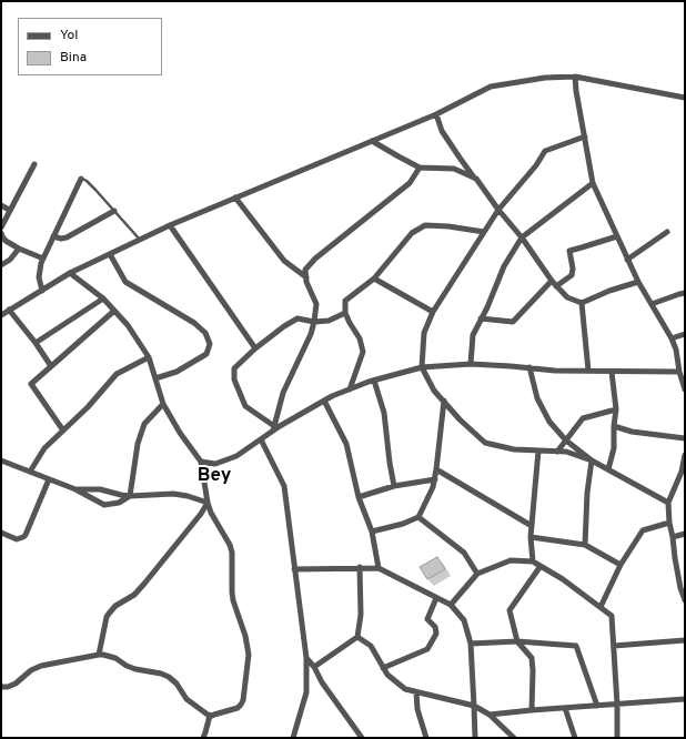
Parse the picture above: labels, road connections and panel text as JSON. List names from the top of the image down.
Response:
{
  "districts": ["Bey"],
  "legend": ["Yol", "Bina"]
}
